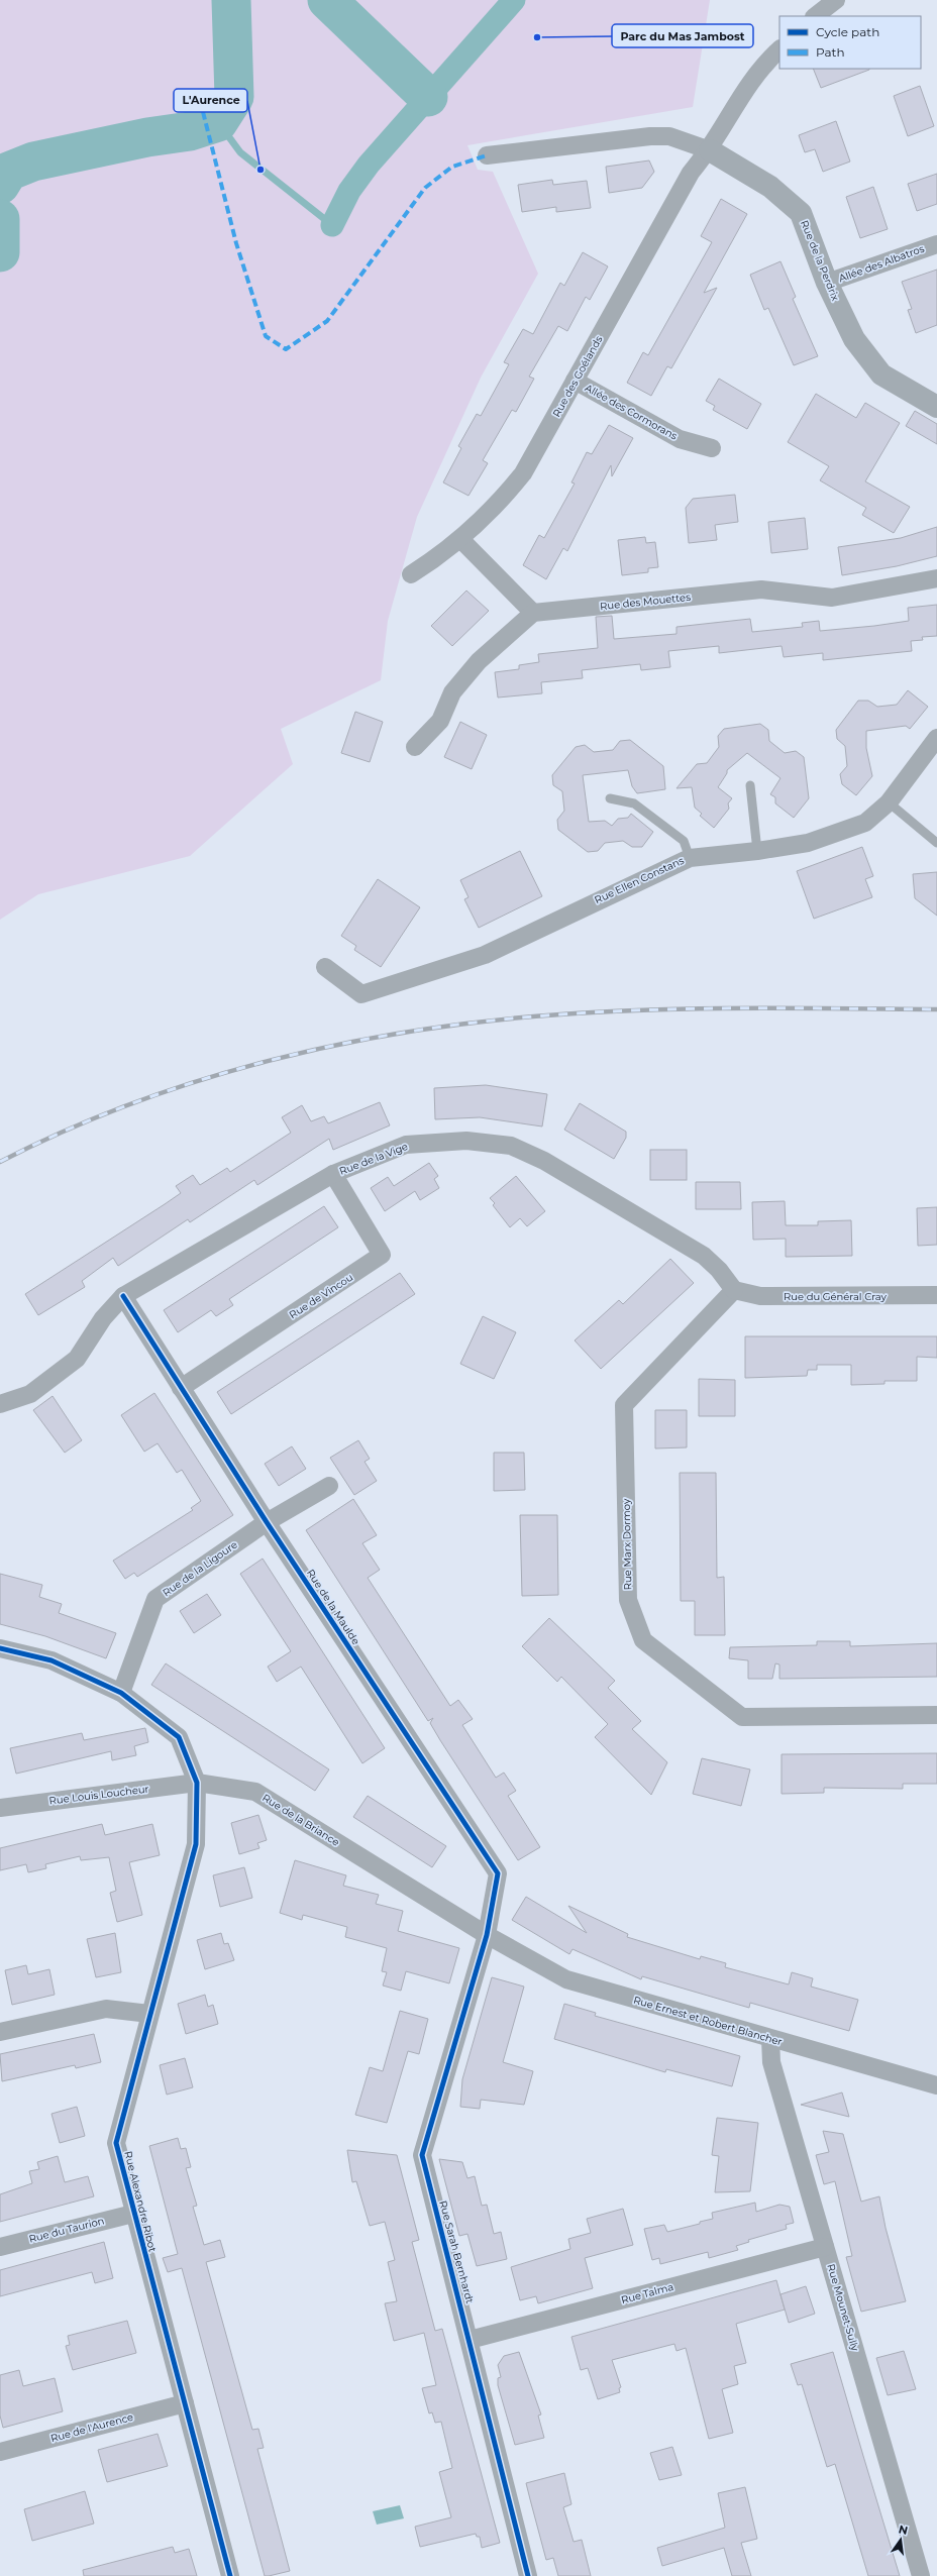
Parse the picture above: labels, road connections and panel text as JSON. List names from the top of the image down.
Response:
{
  "streets": {
    "street": [
      "Rue de la Perdrix",
      "Allée des Albatros",
      "Rue des Goélands",
      "Allée des Cormorans",
      "Rue des Mouettes",
      "Rue Ellen Constans",
      "Rue de la Vige",
      "Rue de Vincou",
      "Rue du Général Cray",
      "Rue Marx Dormoy",
      "Rue de la Ligoure",
      "Rue de la Maulde",
      "Rue Louis Loucheur",
      "Rue de la Briance",
      "Rue Ernest et Robert Blancher",
      "Rue Alexandre Ribot",
      "Rue du Taurion",
      "Rue Sarah Bernhardt",
      "Rue Talma",
      "Rue Mounet-Sully",
      "Rue de l'Aurence"
    ]
  },
  "crossings": [
    ["Rue de la Perdrix", "Allée des Albatros"],
    ["Rue de la Perdrix", "Rue des Goélands"],
    ["Rue des Goélands", "Allée des Cormorans"],
    ["Rue de la Vige", "Rue de Vincou"],
    ["Rue de la Vige", "Rue du Général Cray"],
    ["Rue de la Vige", "Rue Marx Dormoy"],
    ["Rue de la Vige", "Rue de la Maulde"],
    ["Rue de Vincou", "Rue de la Maulde"],
    ["Rue du Général Cray", "Rue Marx Dormoy"],
    ["Rue de la Ligoure", "Rue de la Maulde"],
    ["Rue de la Maulde", "Rue de la Briance"],
    ["Rue de la Maulde", "Rue Ernest et Robert Blancher"],
    ["Rue de la Maulde", "Rue Sarah Bernhardt"],
    ["Rue Louis Loucheur", "Rue de la Briance"],
    ["Rue Louis Loucheur", "Rue Alexandre Ribot"],
    ["Rue de la Briance", "Rue Ernest et Robert Blancher"],
    ["Rue de la Briance", "Rue Alexandre Ribot"],
    ["Rue de la Briance", "Rue Sarah Bernhardt"],
    ["Rue Ernest et Robert Blancher", "Rue Sarah Bernhardt"],
    ["Rue Ernest et Robert Blancher", "Rue Mounet-Sully"],
    ["Rue Alexandre Ribot", "Rue du Taurion"],
    ["Rue Alexandre Ribot", "Rue de l'Aurence"],
    ["Rue Sarah Bernhardt", "Rue Talma"],
    ["Rue Talma", "Rue Mounet-Sully"]
  ],
  "places": ["Parc du Mas Jambost", "L'Aurence"],
  "legend": ["Cycle path", "Path"],
  "north": "top"
}
